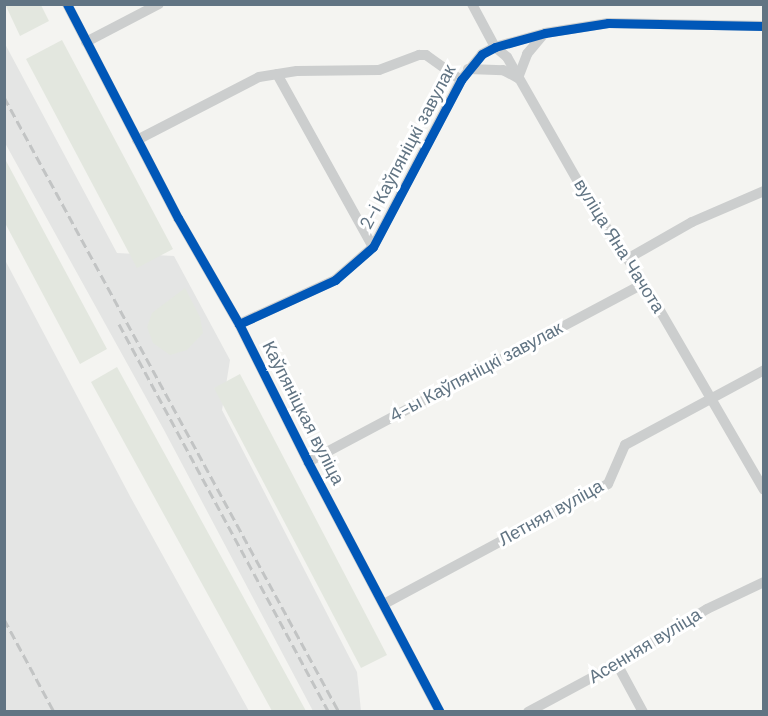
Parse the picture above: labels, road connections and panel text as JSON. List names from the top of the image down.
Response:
{
  "streets": {
    "street": [
      "2-і Каўпяніцкі завулак",
      "вуліца Яна Чачота",
      "4-ы Каўпяніцкі завулак",
      "Каўпяніцкая вуліца",
      "Летняя вуліца",
      "Асенняя вуліца"
    ]
  },
  "crossings": [
    ["2-і Каўпяніцкі завулак", "вуліца Яна Чачота"],
    ["2-і Каўпяніцкі завулак", "Каўпяніцкая вуліца"],
    ["вуліца Яна Чачота", "4-ы Каўпяніцкі завулак"],
    ["вуліца Яна Чачота", "Летняя вуліца"],
    ["4-ы Каўпяніцкі завулак", "Каўпяніцкая вуліца"],
    ["Каўпяніцкая вуліца", "Летняя вуліца"]
  ]
}
